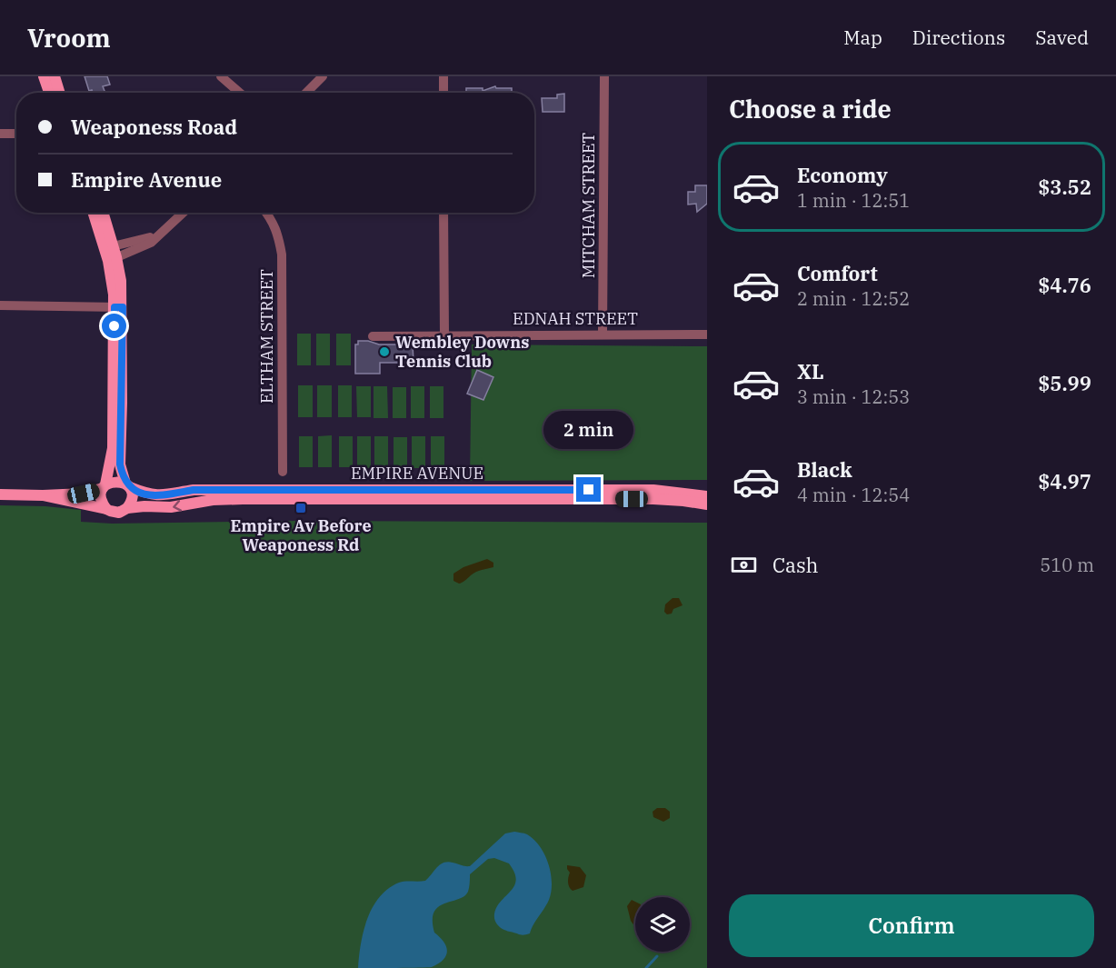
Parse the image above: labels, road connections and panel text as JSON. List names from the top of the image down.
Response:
{
  "streets": {
    "main road": ["EMPIRE AVENUE"],
    "street": ["MITCHAM STREET", "EDNAH STREET", "ELTHAM STREET"]
  },
  "crossings": [
    ["MITCHAM STREET", "EDNAH STREET"]
  ],
  "places": {
    "other": ["Wembley Downs Tennis Club"],
    "transit": ["Empire Av Before Weaponess Rd"]
  },
  "page": {
    "header": "Vroom",
    "nav": ["Map", "Directions", "Saved"],
    "heading": "Choose a ride",
    "banner": ["Weaponess Road", "Empire Avenue"],
    "list": [
      {
        "name": "Economy",
        "note": "1 min · 12:51",
        "value": "$3.52"
      },
      {
        "name": "Comfort",
        "note": "2 min · 12:52",
        "value": "$4.76"
      },
      {
        "name": "XL",
        "note": "3 min · 12:53",
        "value": "$5.99"
      },
      {
        "name": "Black",
        "note": "4 min · 12:54",
        "value": "$4.97"
      }
    ],
    "bubble": "2 min",
    "pay": ["Cash", "510 m"],
    "buttons": "Confirm"
  }
}
